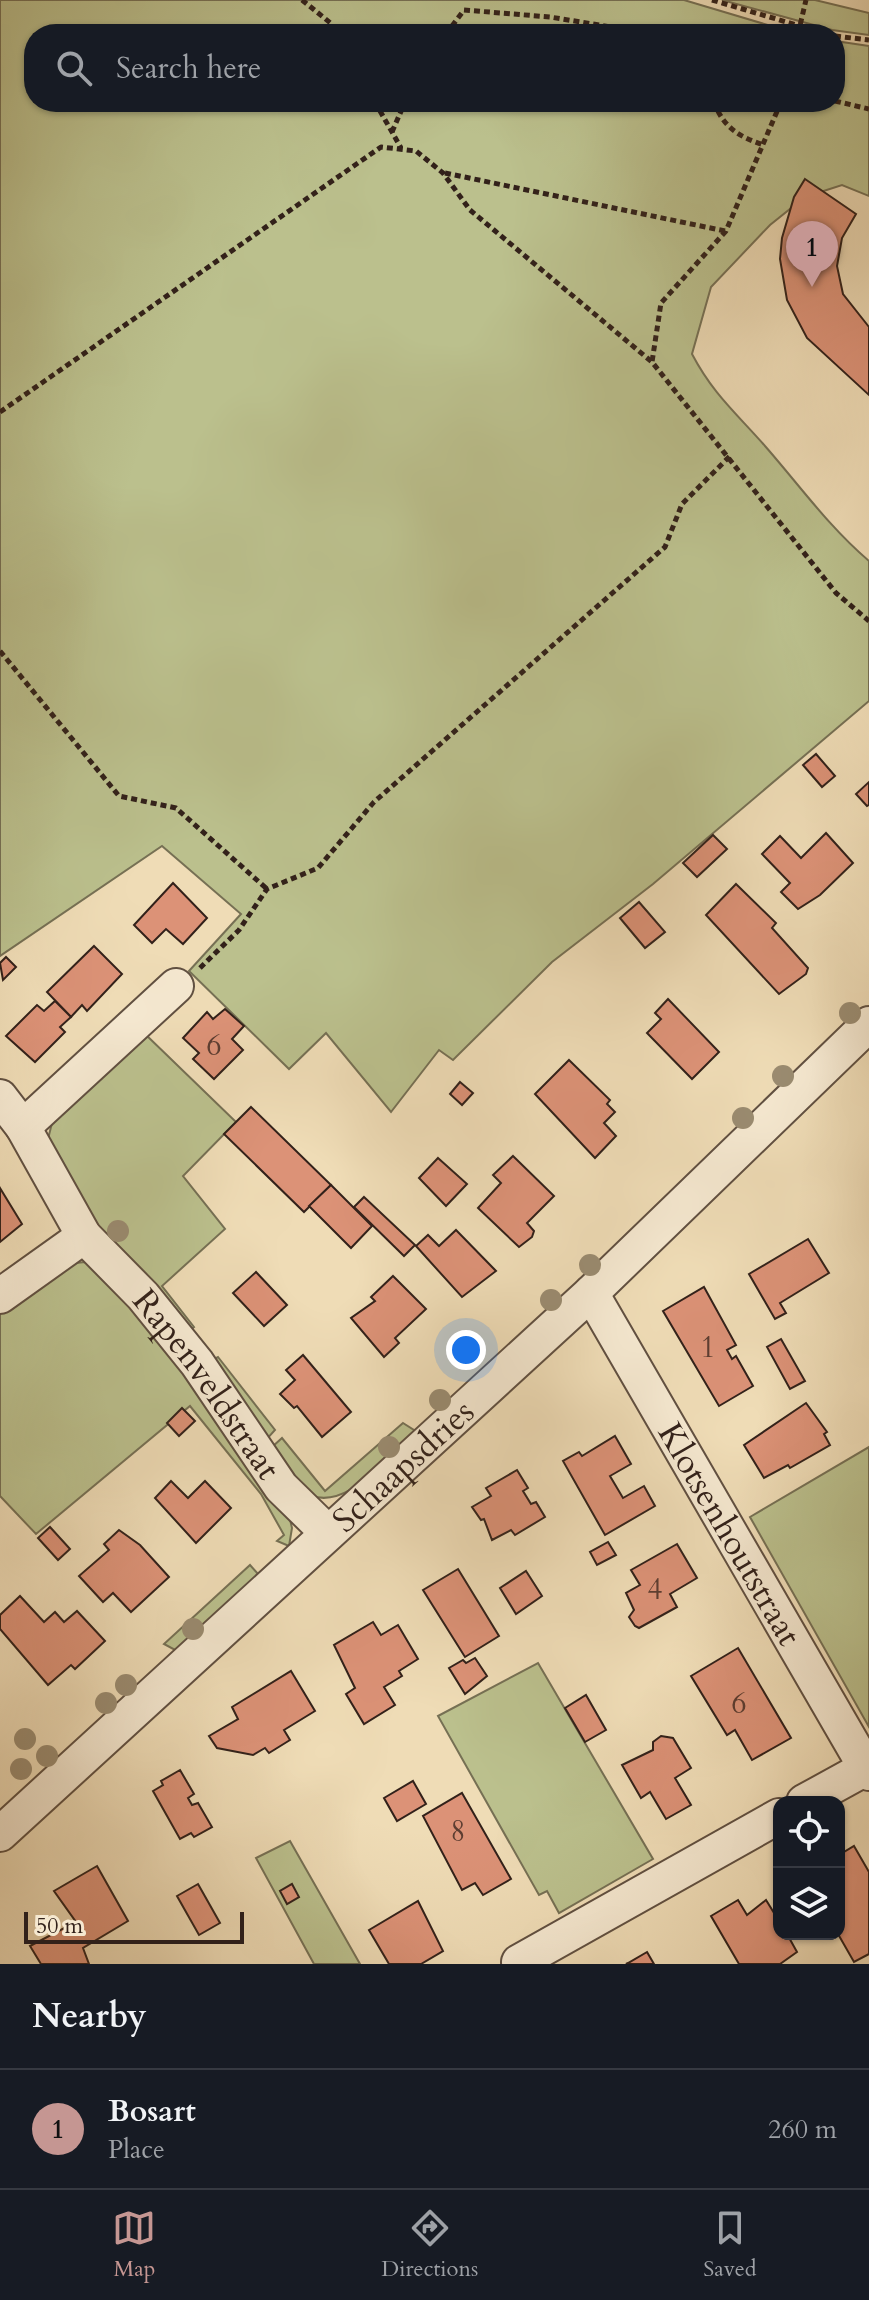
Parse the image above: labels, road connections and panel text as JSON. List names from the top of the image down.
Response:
{
  "streets": {
    "street": ["Rapenveldstraat", "Schaapsdries", "Klotsenhoutstraat"]
  },
  "crossings": [
    ["Rapenveldstraat", "Schaapsdries"],
    ["Schaapsdries", "Klotsenhoutstraat"]
  ],
  "house_numbers": [
    "6",
    "1",
    "4",
    "6",
    "8"
  ],
  "scale_bar": "50 m",
  "page": {
    "search": "Search here",
    "pins": "1",
    "scale": "50 m",
    "heading": "Nearby",
    "list": [
      {
        "mark": "1",
        "name": "Bosart",
        "note": "Place",
        "value": "260 m"
      }
    ],
    "nav": ["Map", "Directions", "Saved"]
  }
}
